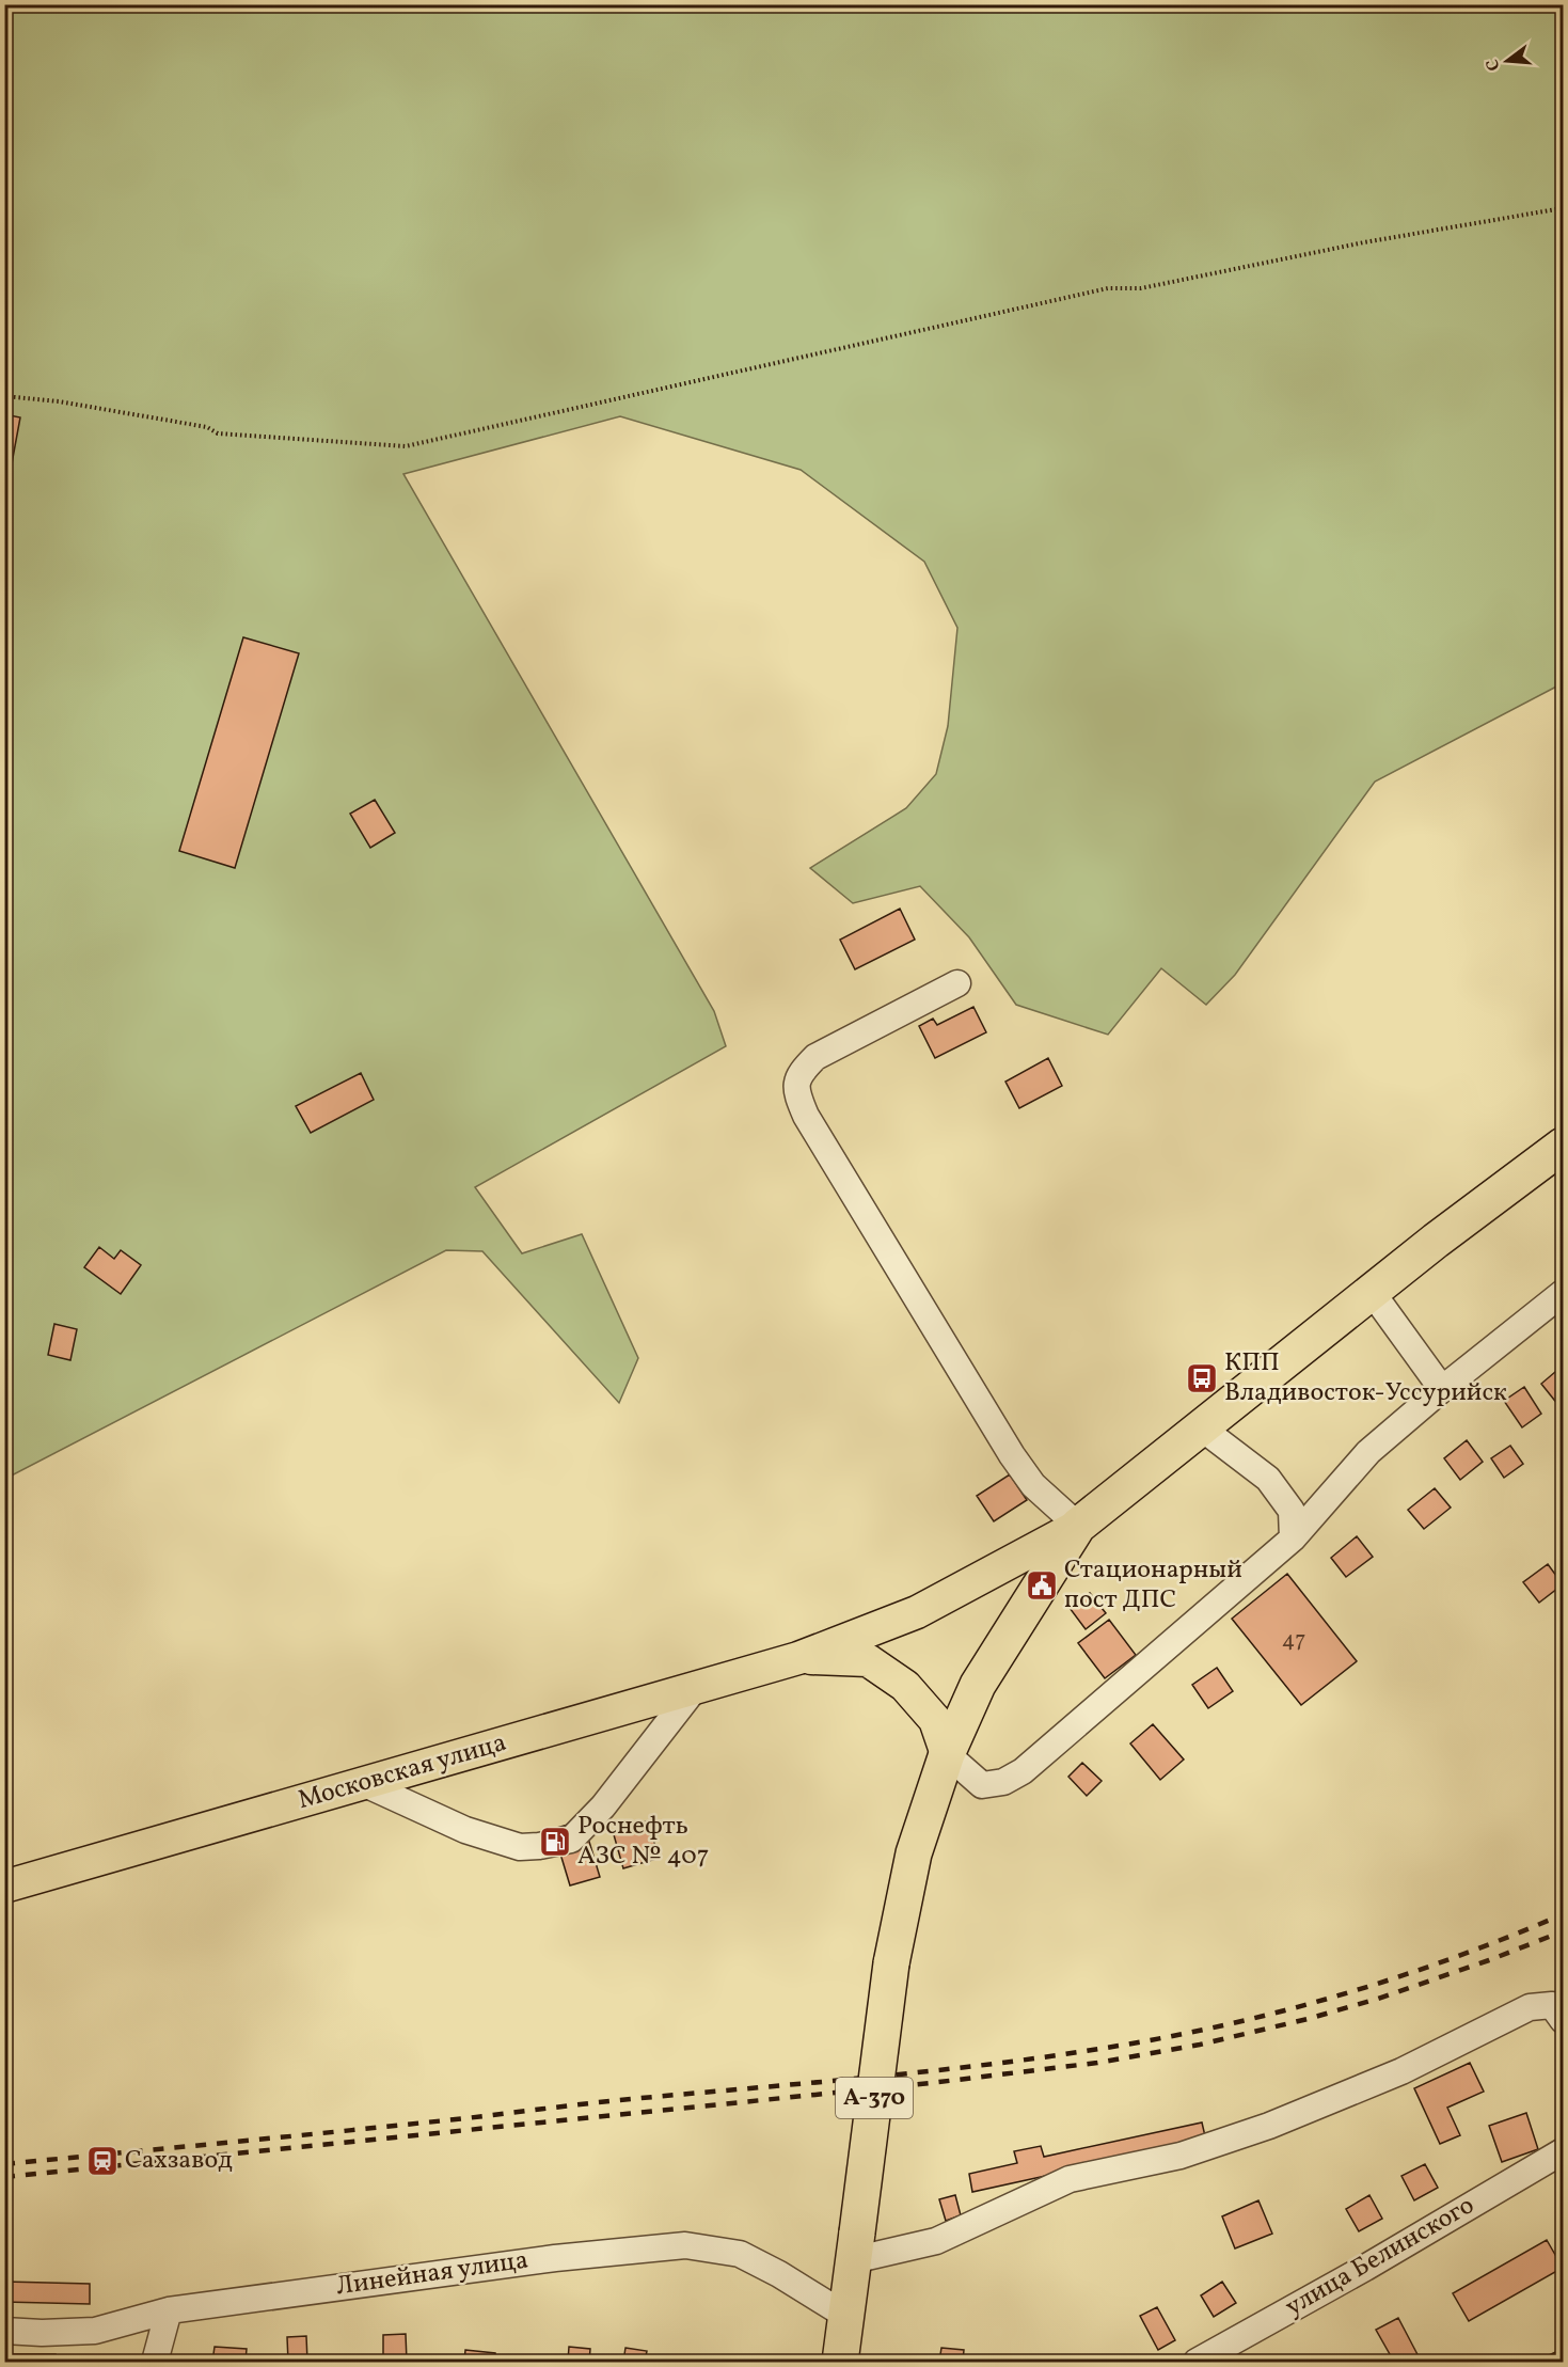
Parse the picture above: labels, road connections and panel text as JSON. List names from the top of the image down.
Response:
{
  "streets": {
    "highway": ["А-370"],
    "main road": ["Московская улица"],
    "street": ["улица Белинского", "Линейная улица"]
  },
  "crossings": [
    ["Московская улица", "А-370"],
    ["А-370", "Линейная улица"]
  ],
  "places": {
    "bus stop": ["КПП Владивосток-Уссурийск"],
    "public building": ["Стационарный пост ДПС"],
    "fuel station": ["Роснефть АЗС № 407"],
    "station": ["Сахзавод"]
  },
  "house_numbers": ["47"],
  "north": "left"
}
